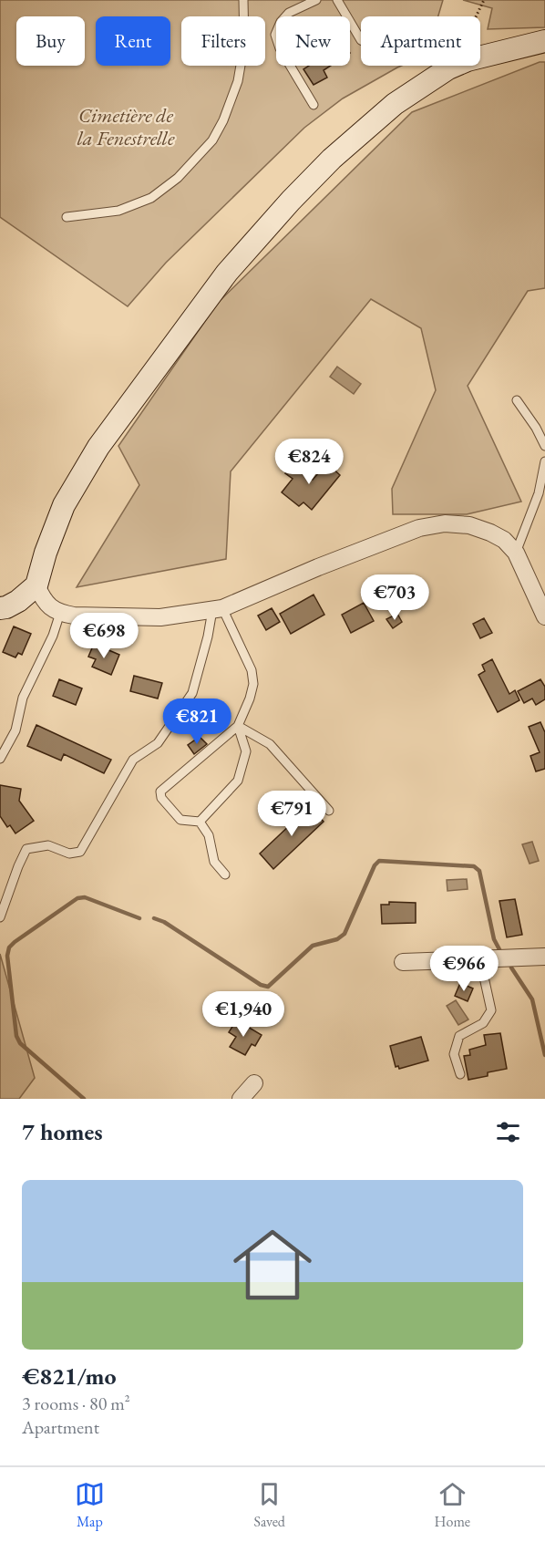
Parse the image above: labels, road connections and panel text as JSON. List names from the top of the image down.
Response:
{
  "parks": ["Cimetière de la Fenestrelle"],
  "page": {
    "chip": [
      "Buy",
      "Rent",
      "Filters",
      "New",
      "Apartment"
    ],
    "price": [
      "€824",
      "€703",
      "€698",
      "€821",
      "€791",
      "€966",
      "€1,940"
    ],
    "heading": "7 homes",
    "list": [
      {
        "name": "€821/mo",
        "note": "3 rooms · 80 m² · Apartment"
      }
    ],
    "tabs": ["Map", "Saved", "Home"]
  }
}
